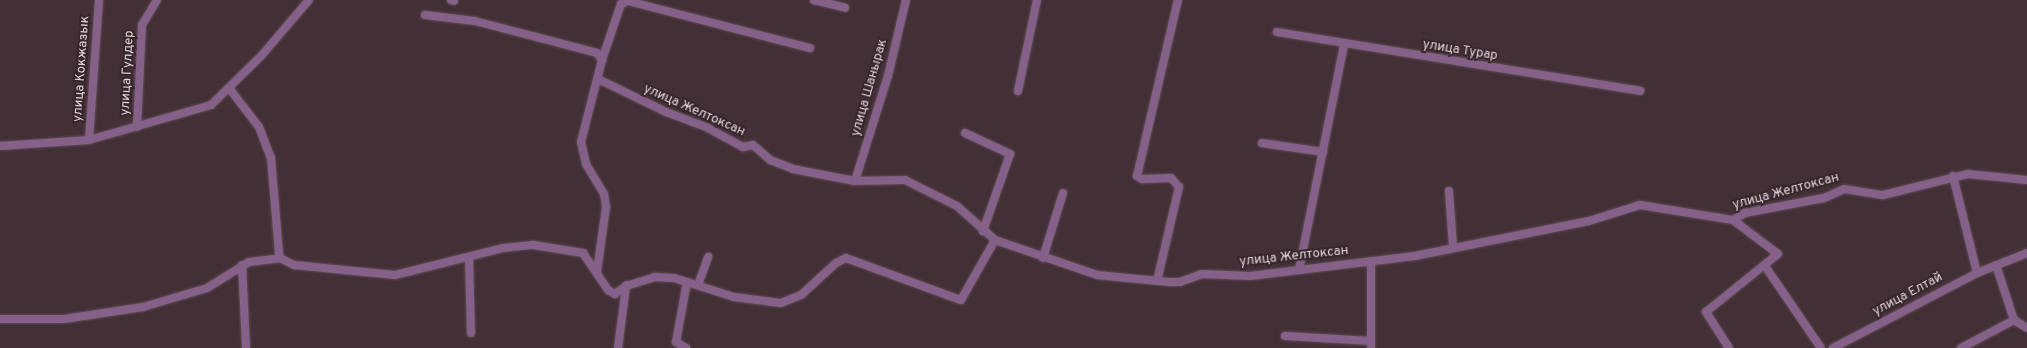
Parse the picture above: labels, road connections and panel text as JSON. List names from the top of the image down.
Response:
{
  "streets": {
    "street": [
      "улица Турар",
      "улица Кокжазык",
      "улица Гулдер",
      "улица Шанырак",
      "улица Желтоксан",
      "улица Елтай"
    ]
  },
  "crossings": [
    ["улица Шанырак", "улица Желтоксан"]
  ]
}
